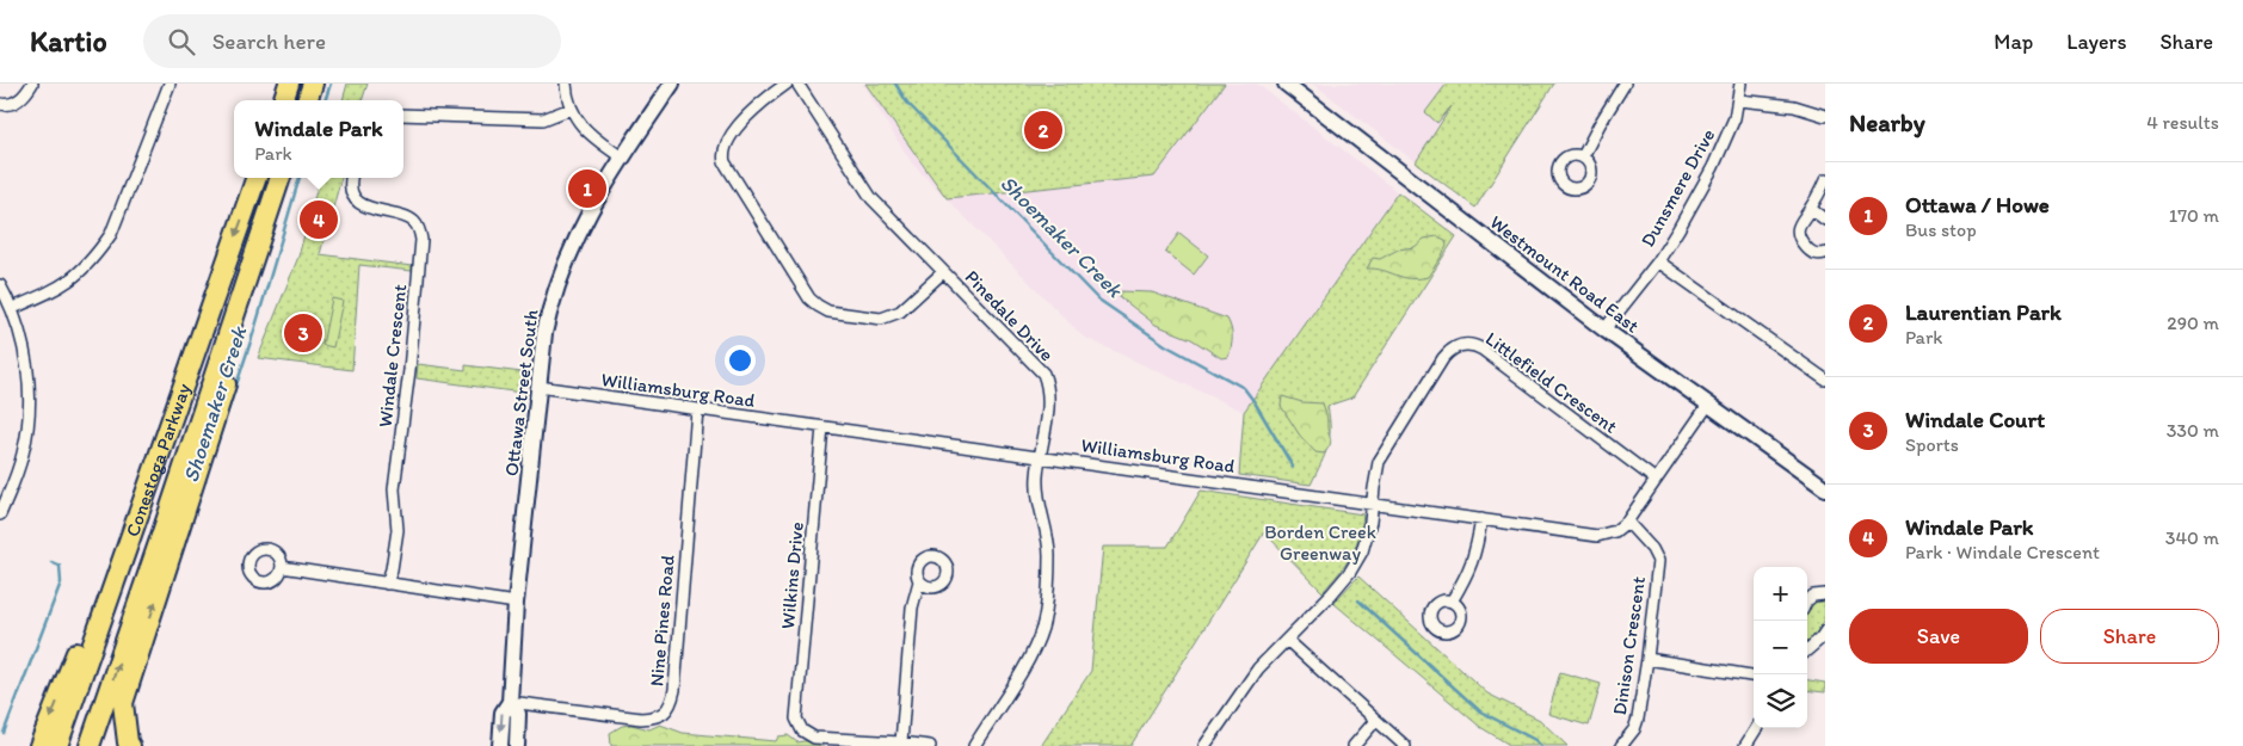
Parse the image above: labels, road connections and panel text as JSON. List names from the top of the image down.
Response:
{
  "streets": {
    "highway": ["Conestoga Parkway"],
    "main road": ["Westmount Road East", "Ottawa Street South"],
    "street": [
      "Dunsmere Drive",
      "Pinedale Drive",
      "Windale Crescent",
      "Littlefield Crescent",
      "Williamsburg Road",
      "Wilkins Drive",
      "Nine Pines Road",
      "Dinison Crescent"
    ]
  },
  "crossings": [
    ["Dunsmere Drive", "Westmount Road East"],
    ["Westmount Road East", "Williamsburg Road"],
    ["Pinedale Drive", "Williamsburg Road"],
    ["Littlefield Crescent", "Williamsburg Road"],
    ["Williamsburg Road", "Ottawa Street South"],
    ["Williamsburg Road", "Wilkins Drive"],
    ["Williamsburg Road", "Nine Pines Road"],
    ["Williamsburg Road", "Dinison Crescent"],
    ["Ottawa Street South", "Nine Pines Road"]
  ],
  "water": ["Shoemaker Creek"],
  "parks": ["Borden Creek Greenway"],
  "page": {
    "header": "Kartio",
    "search": "Search here",
    "nav": ["Map", "Layers", "Share"],
    "heading": ["Nearby", "4 results"],
    "popup": ["Windale Park", "Park"],
    "pins": [
      "2",
      "1",
      "4",
      "3"
    ],
    "list": [
      {
        "mark": "1",
        "name": "Ottawa / Howe",
        "note": "Bus stop",
        "value": "170 m"
      },
      {
        "mark": "2",
        "name": "Laurentian Park",
        "note": "Park",
        "value": "290 m"
      },
      {
        "mark": "3",
        "name": "Windale Court",
        "note": "Sports",
        "value": "330 m"
      },
      {
        "mark": "4",
        "name": "Windale Park",
        "note": "Park · Windale Crescent",
        "value": "340 m"
      }
    ],
    "map_buttons": ["+", "−"],
    "buttons": ["Save", "Share"]
  }
}
